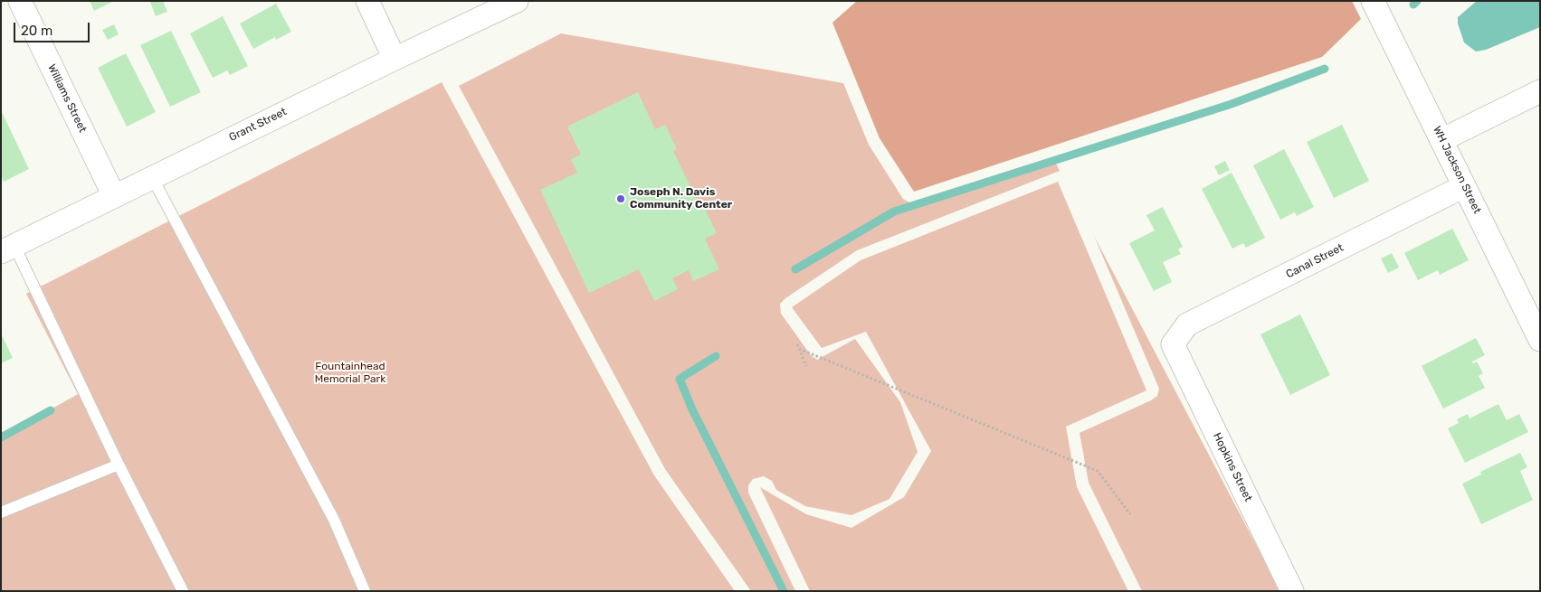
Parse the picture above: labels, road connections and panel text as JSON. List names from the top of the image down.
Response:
{
  "streets": {
    "street": [
      "Williams Street",
      "Grant Street",
      "WH Jackson Street",
      "Canal Street",
      "Hopkins Street"
    ]
  },
  "crossings": [
    ["Williams Street", "Grant Street"],
    ["WH Jackson Street", "Canal Street"],
    ["Canal Street", "Hopkins Street"]
  ],
  "parks": ["Fountainhead Memorial Park"],
  "places": ["Joseph N. Davis Community Center"],
  "scale_bar": "20 m"
}
